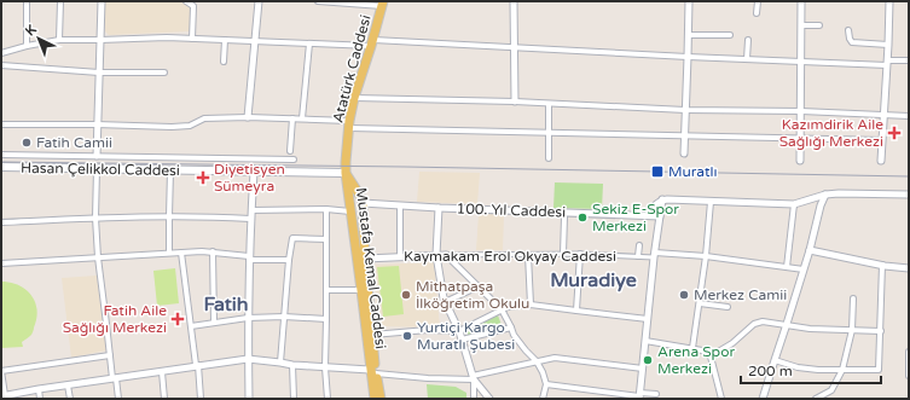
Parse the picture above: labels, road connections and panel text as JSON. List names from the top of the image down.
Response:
{
  "streets": {
    "main road": ["Atatürk Caddesi", "Hasan Çelikkol Caddesi", "Mustafa Kemal Caddesi"],
    "street": ["100. Yıl Caddesi", "Kaymakam Erol Okyay Caddesi"]
  },
  "crossings": [
    ["Atatürk Caddesi", "Hasan Çelikkol Caddesi"],
    ["Atatürk Caddesi", "Mustafa Kemal Caddesi"],
    ["Hasan Çelikkol Caddesi", "Mustafa Kemal Caddesi"],
    ["100. Yıl Caddesi", "Mustafa Kemal Caddesi"],
    ["Kaymakam Erol Okyay Caddesi", "Mustafa Kemal Caddesi"]
  ],
  "districts": ["Muradiye", "Fatih"],
  "places": {
    "health": ["Kazımdirik Aile Sağlığı Merkezi", "Diyetisyen Sümeyra", "Fatih Aile Sağlığı Merkezi"],
    "other": [
      "Fatih Camii",
      "Sekiz E-Spor Merkezi",
      "Mithatpaşa İlköğretim Okulu",
      "Merkez Camii",
      "Yurtiçi Kargo Muratlı Şubesi",
      "Arena Spor Merkezi"
    ],
    "transit": ["Muratlı"]
  },
  "scale_bar": "200 m",
  "north": "top left"
}
